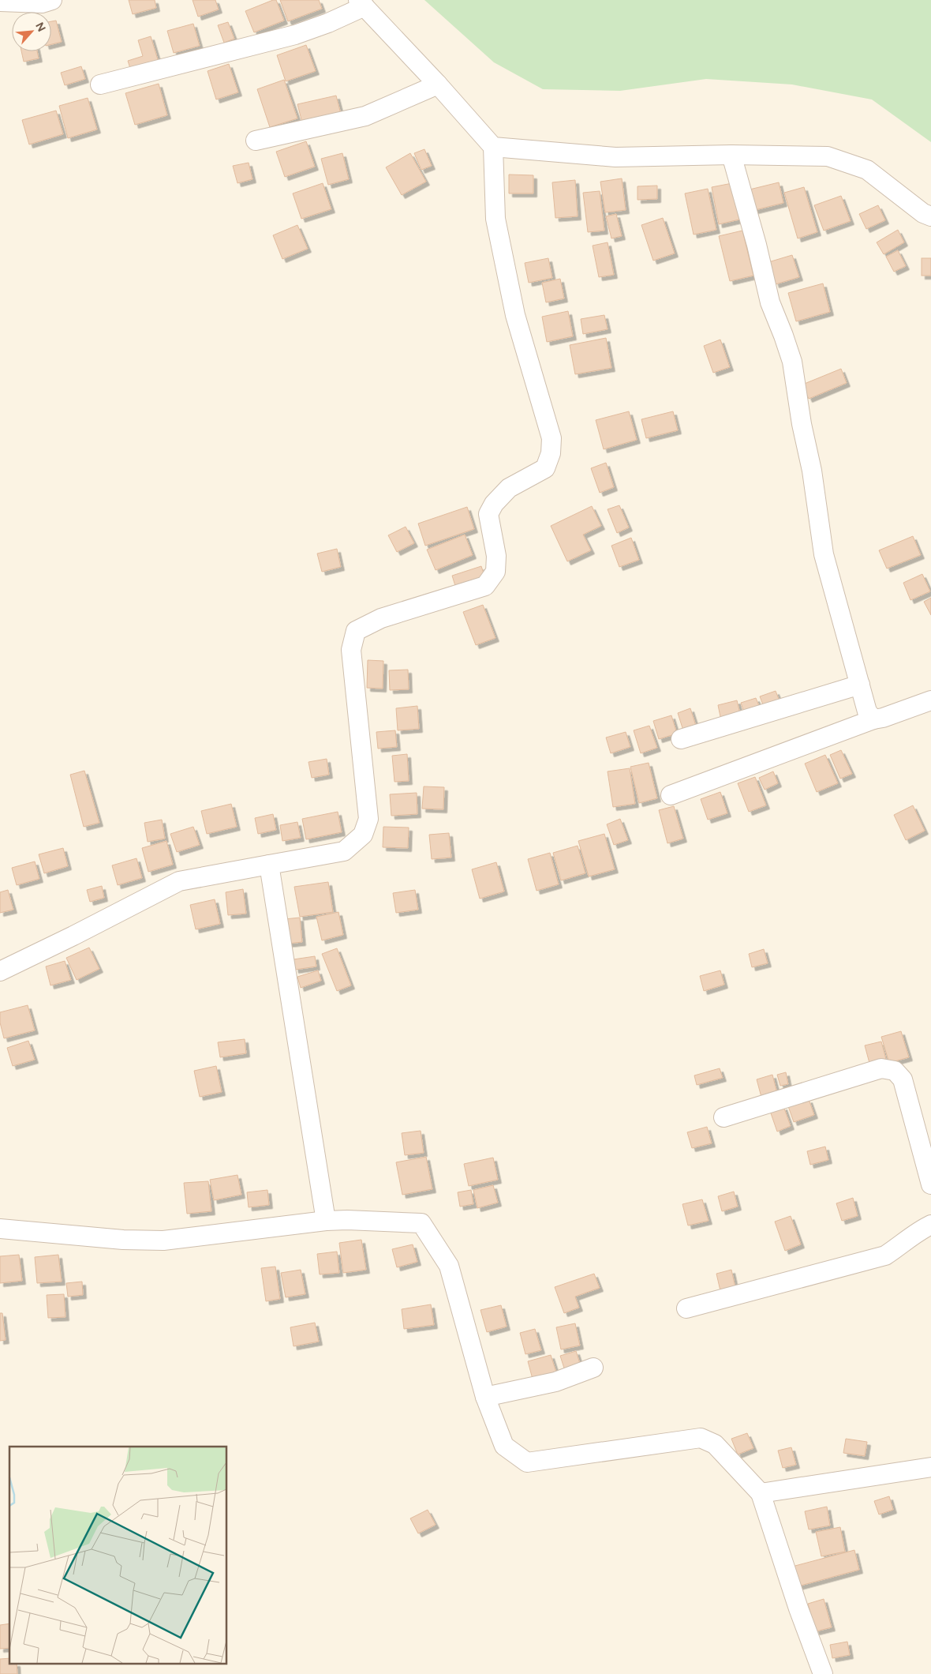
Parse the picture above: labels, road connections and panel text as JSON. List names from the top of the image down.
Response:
{
  "north": "top right"
}
